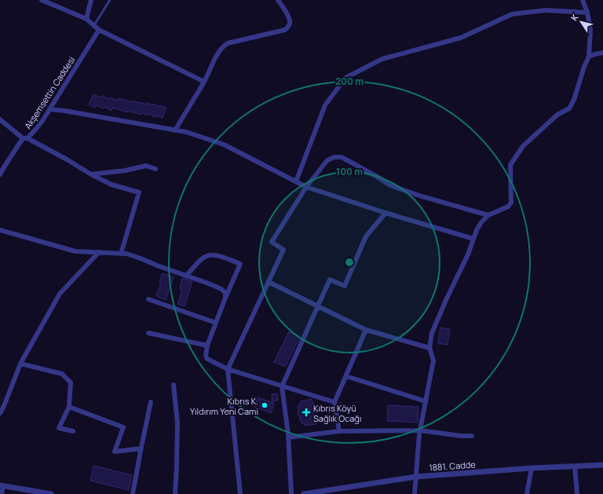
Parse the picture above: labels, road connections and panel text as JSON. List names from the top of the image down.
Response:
{
  "streets": {
    "street": ["Akşemsettin Caddesi", "1881. Cadde"]
  },
  "places": {
    "other": ["Kıbrıs K. Yıldırım Yeni Cami"],
    "health": ["Kıbrıs Köyü Sağlık Ocağı"]
  },
  "north": "top left",
  "rings": ["200 m", "100 m"]
}
